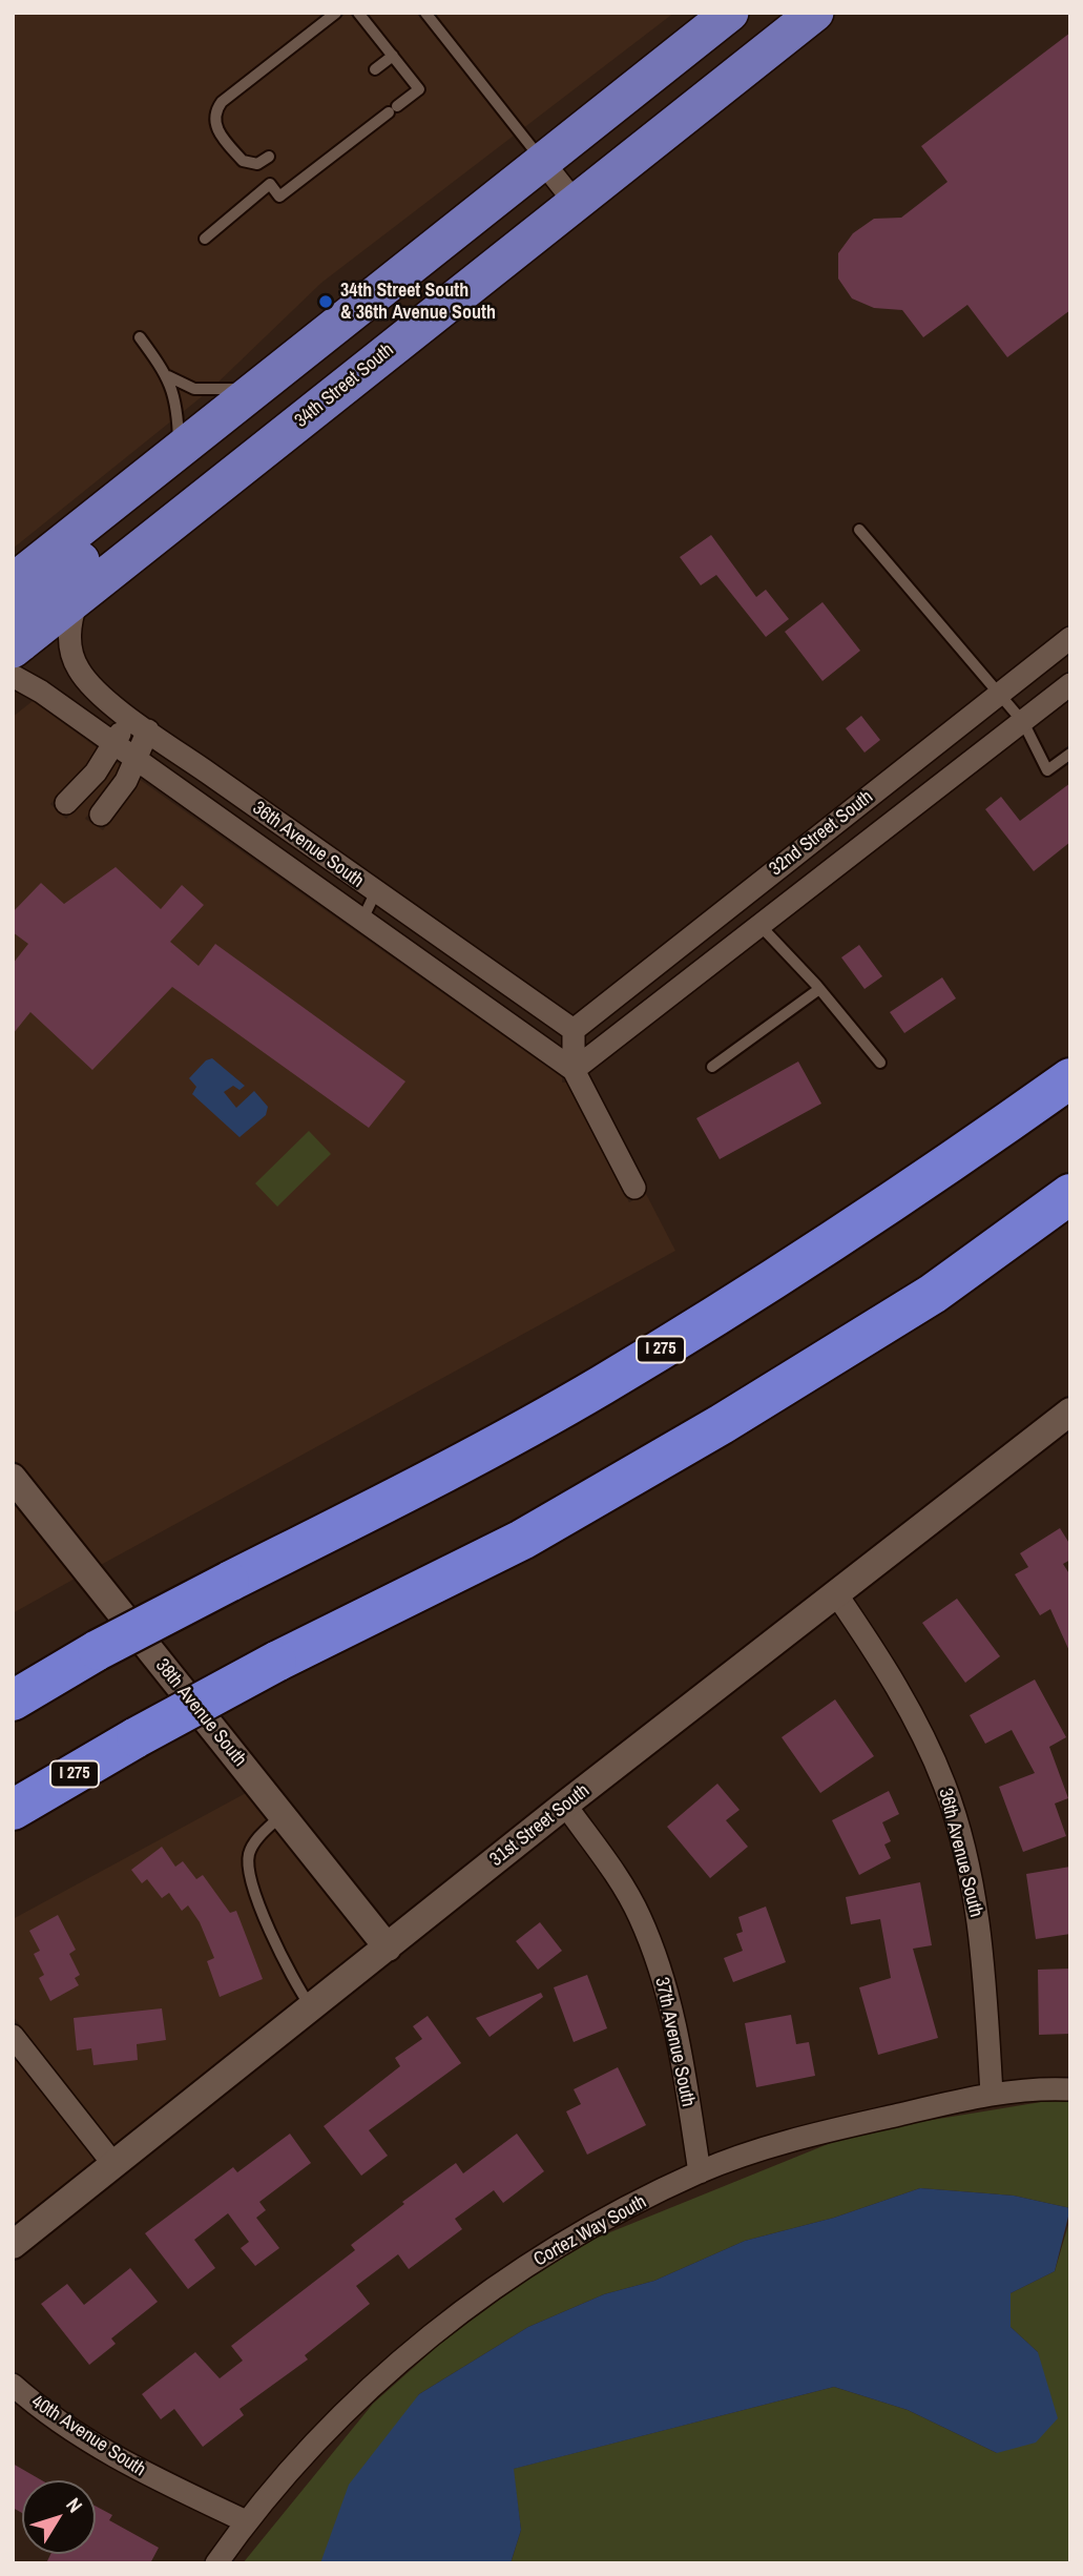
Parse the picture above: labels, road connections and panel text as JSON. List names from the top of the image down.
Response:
{
  "streets": {
    "highway": ["34th Street South", "I 275"],
    "street": [
      "32nd Street South",
      "36th Avenue South",
      "38th Avenue South",
      "31st Street South",
      "37th Avenue South",
      "Cortez Way South",
      "40th Avenue South"
    ]
  },
  "crossings": [
    ["34th Street South", "36th Avenue South"],
    ["32nd Street South", "36th Avenue South"],
    ["36th Avenue South", "31st Street South"],
    ["36th Avenue South", "Cortez Way South"],
    ["38th Avenue South", "31st Street South"],
    ["31st Street South", "37th Avenue South"],
    ["37th Avenue South", "Cortez Way South"],
    ["Cortez Way South", "40th Avenue South"]
  ],
  "places": ["34th Street South & 36th Avenue South"],
  "north": "top right"
}
